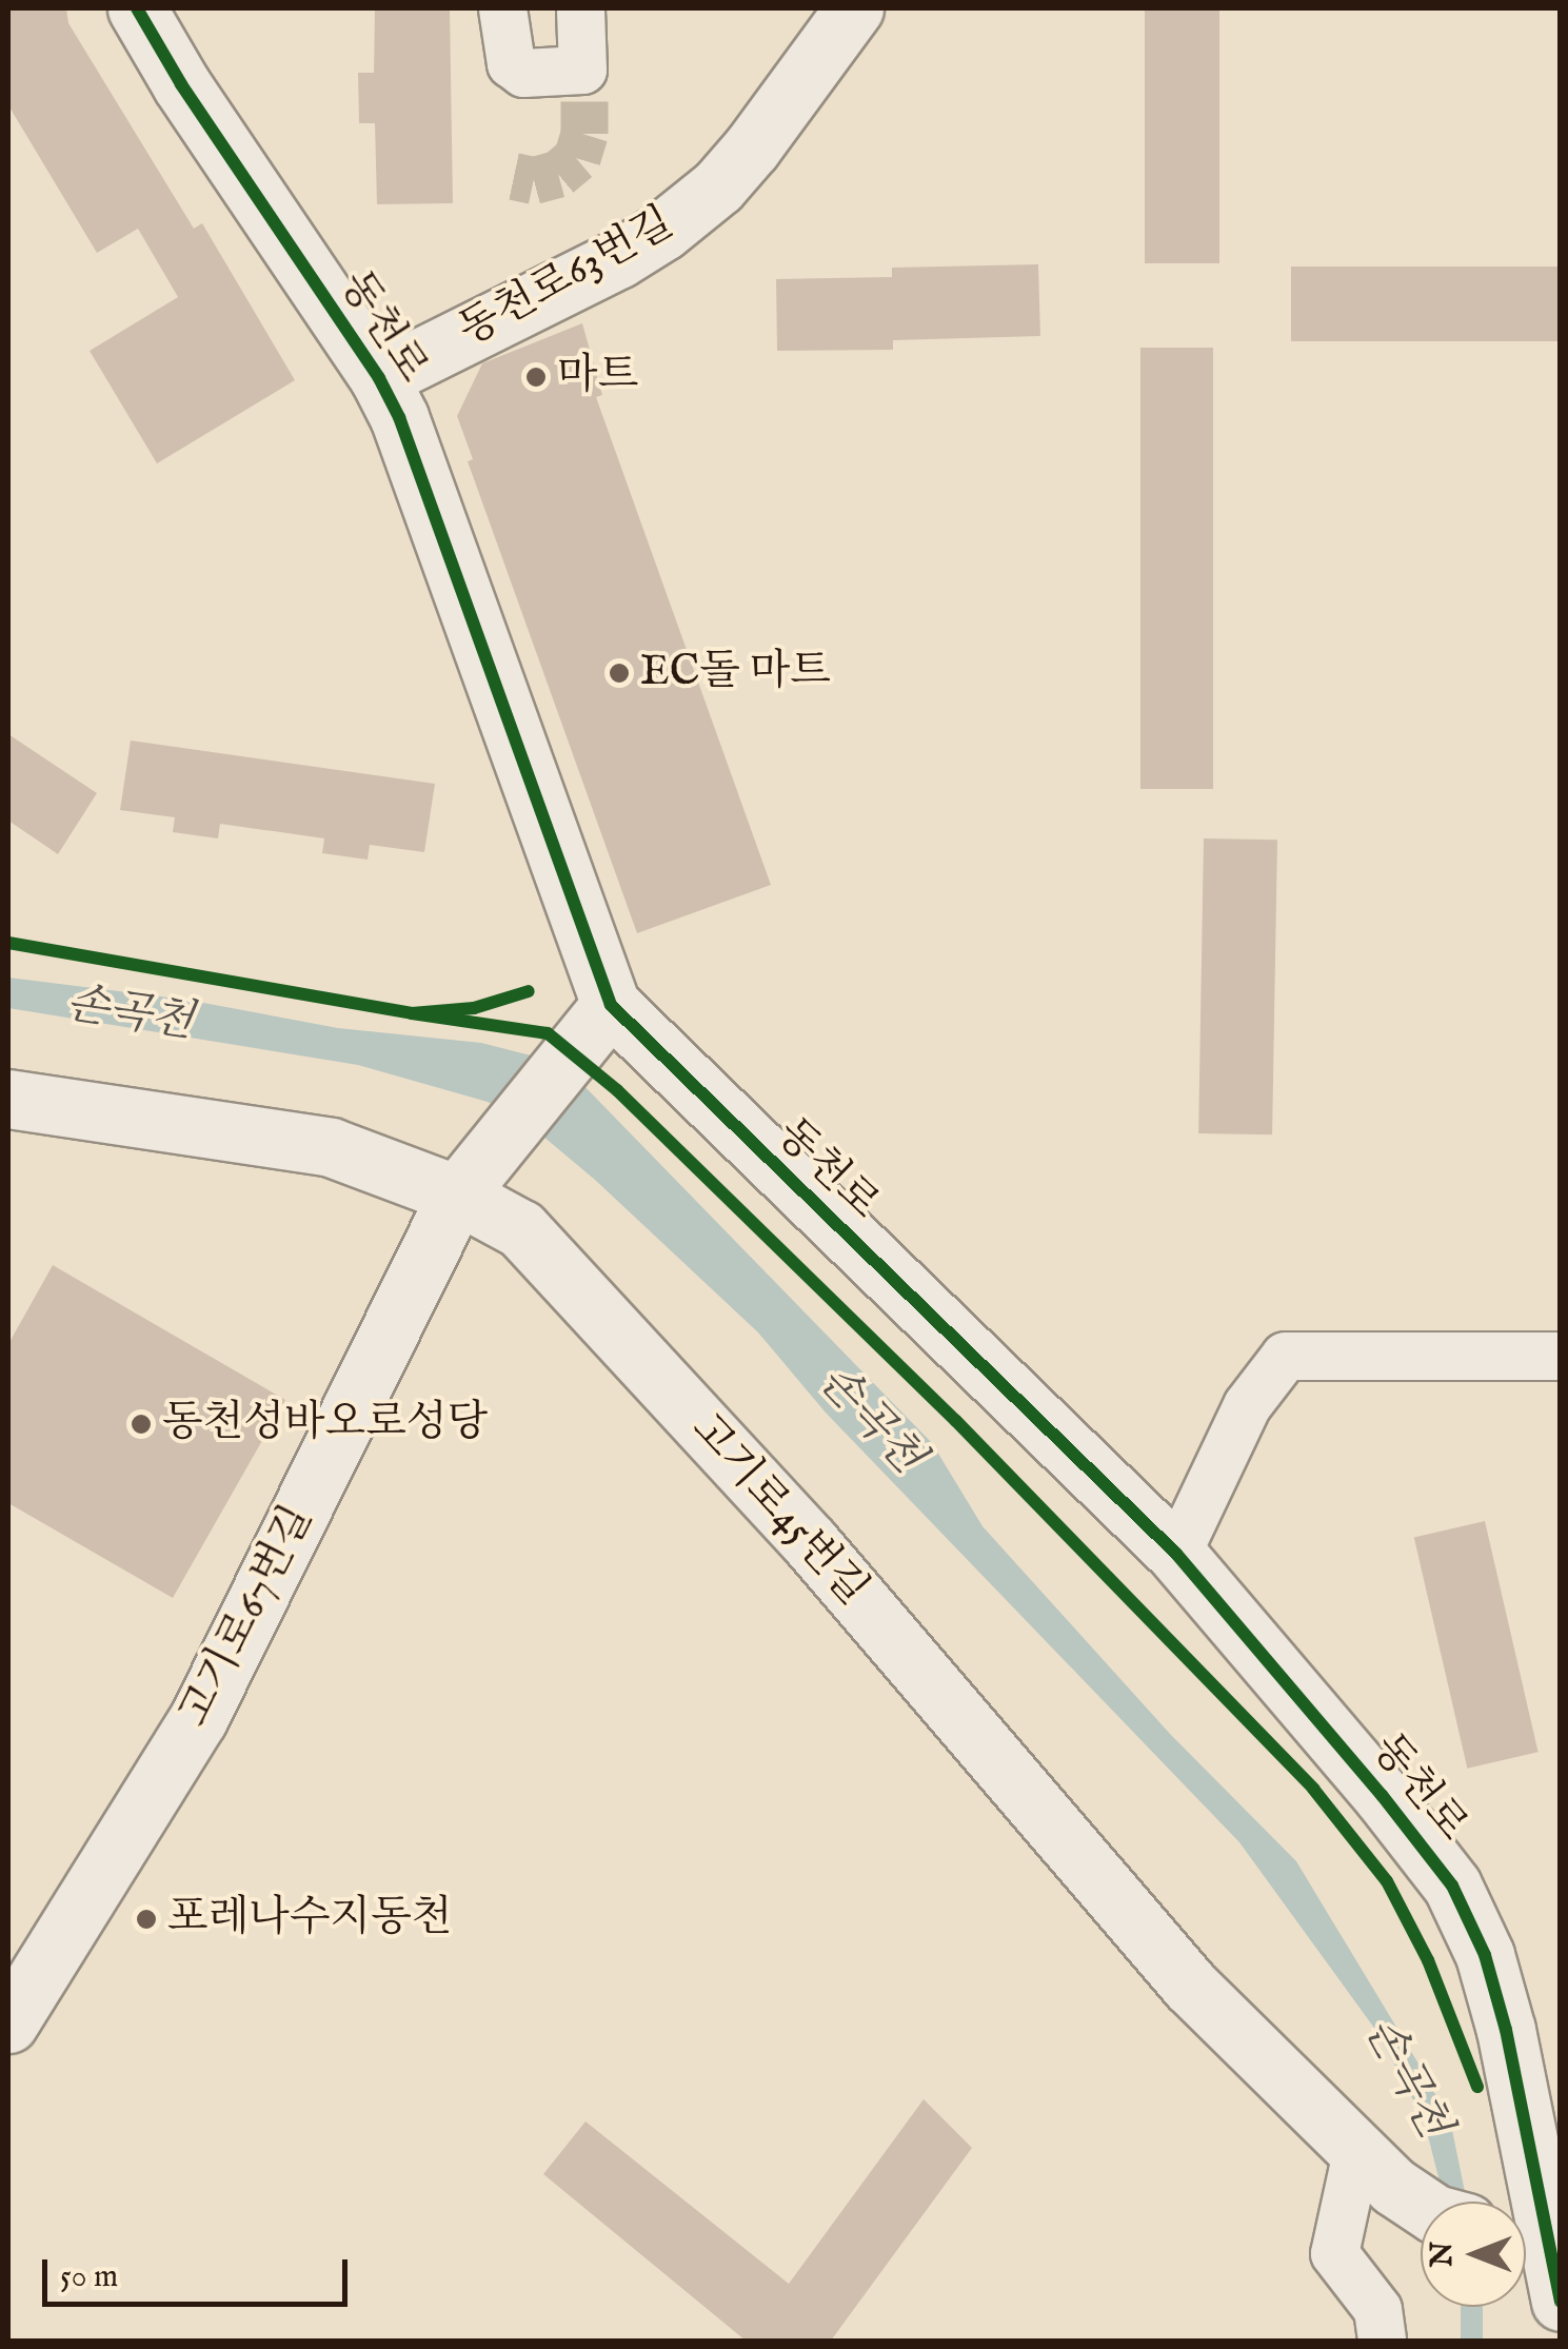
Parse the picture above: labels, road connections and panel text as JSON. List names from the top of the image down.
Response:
{
  "streets": {
    "street": [
      "동천로63번길",
      "동천로",
      "고기로45번길",
      "고기로67번길"
    ]
  },
  "crossings": [
    ["동천로63번길", "동천로"],
    ["동천로", "고기로67번길"],
    ["고기로45번길", "고기로67번길"]
  ],
  "water": ["손곡천"],
  "places": [
    "마트",
    "EC돌 마트",
    "동천성바오로성당",
    "포레나수지동천"
  ],
  "scale_bar": "50 m",
  "north": "left"
}
